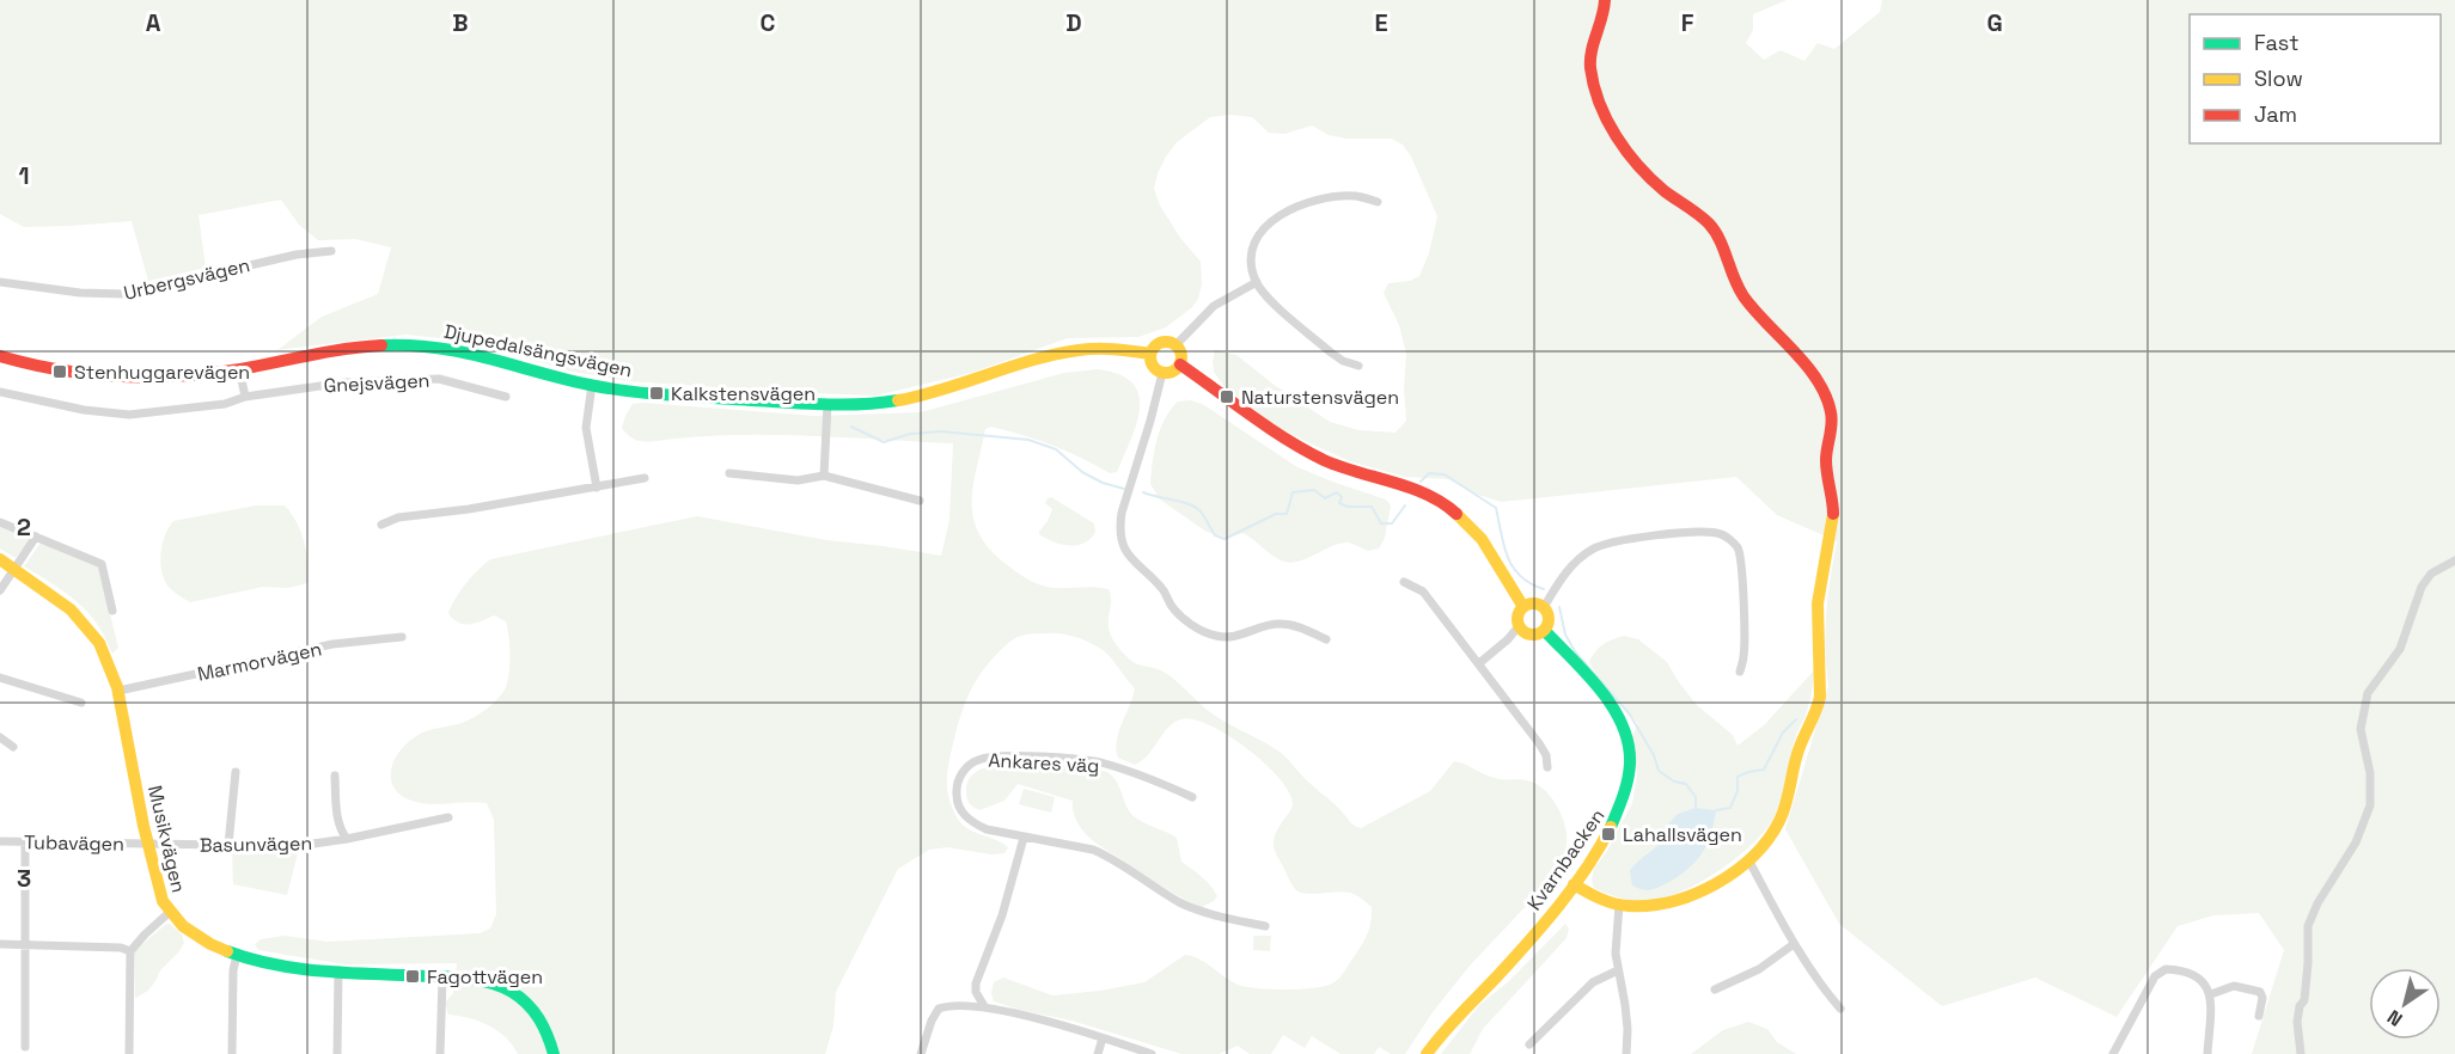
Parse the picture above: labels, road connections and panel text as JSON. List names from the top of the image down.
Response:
{
  "streets": {
    "street": [
      "Urbergsvägen",
      "Djupedalsängsvägen",
      "Gnejsvägen",
      "Marmorvägen",
      "Ankares väg",
      "Musikvägen",
      "Tubavägen",
      "Basunvägen",
      "Kvarnbacken"
    ]
  },
  "crossings": [
    ["Marmorvägen", "Musikvägen"],
    ["Musikvägen", "Tubavägen"],
    ["Musikvägen", "Basunvägen"],
    ["Tubavägen", "Basunvägen"]
  ],
  "places": {
    "transit": [
      "Stenhuggarevägen",
      "Kalkstensvägen",
      "Naturstensvägen",
      "Lahallsvägen",
      "Fagottvägen"
    ]
  },
  "legend": ["Fast", "Slow", "Jam"],
  "north": "bottom left",
  "grid": {
    "columns": [
      "A",
      "B",
      "C",
      "D",
      "E",
      "F",
      "G"
    ],
    "rows": ["1", "2", "3"]
  }
}
